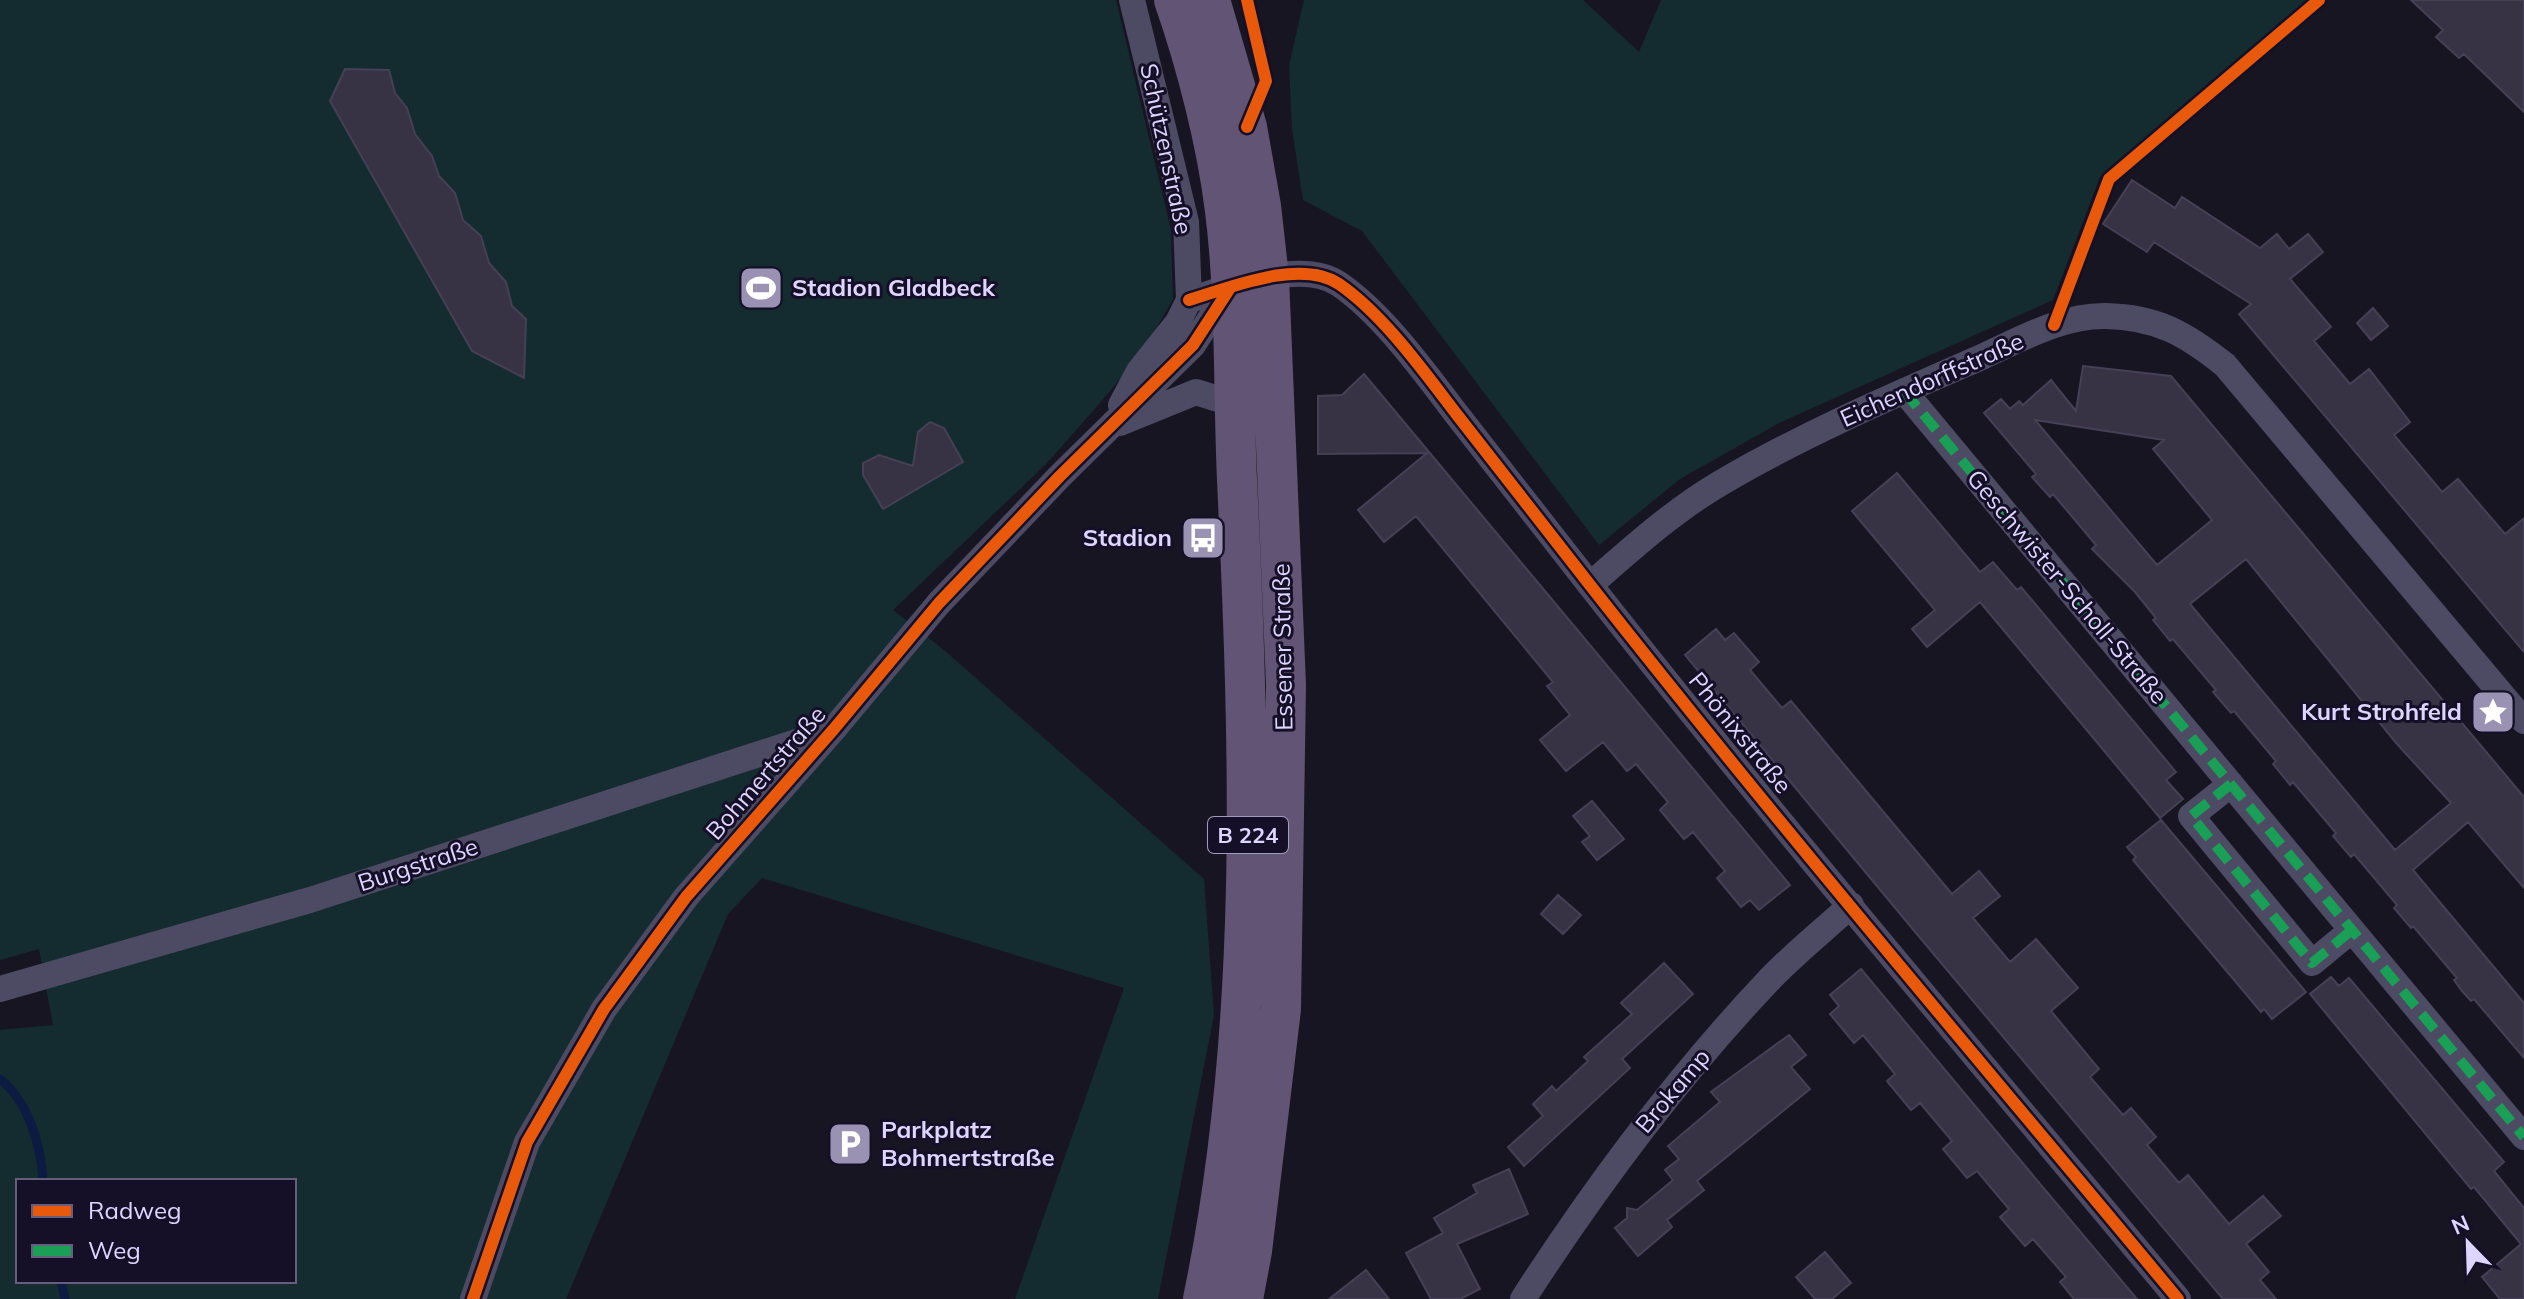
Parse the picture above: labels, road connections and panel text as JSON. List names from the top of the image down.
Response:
{
  "streets": {
    "main road": ["Essener Straße", "B 224"],
    "street": [
      "Schützenstraße",
      "Eichendorffstraße",
      "Geschwister-Scholl-Straße",
      "Phönixstraße",
      "Bohmertstraße",
      "Burgstraße",
      "Brokamp"
    ]
  },
  "crossings": [
    ["Schützenstraße", "Phönixstraße"],
    ["Schützenstraße", "Bohmertstraße"],
    ["Eichendorffstraße", "Geschwister-Scholl-Straße"],
    ["Eichendorffstraße", "Phönixstraße"],
    ["Essener Straße", "Phönixstraße"],
    ["Essener Straße", "Bohmertstraße"],
    ["Phönixstraße", "Bohmertstraße"],
    ["Phönixstraße", "Brokamp"],
    ["Bohmertstraße", "Burgstraße"]
  ],
  "places": {
    "sports": ["Stadion Gladbeck"],
    "bus stop": ["Stadion"],
    "place": ["Kurt Strohfeld"],
    "parking": ["Parkplatz Bohmertstraße"]
  },
  "legend": ["Radweg", "Weg"],
  "north": "top left"
}
